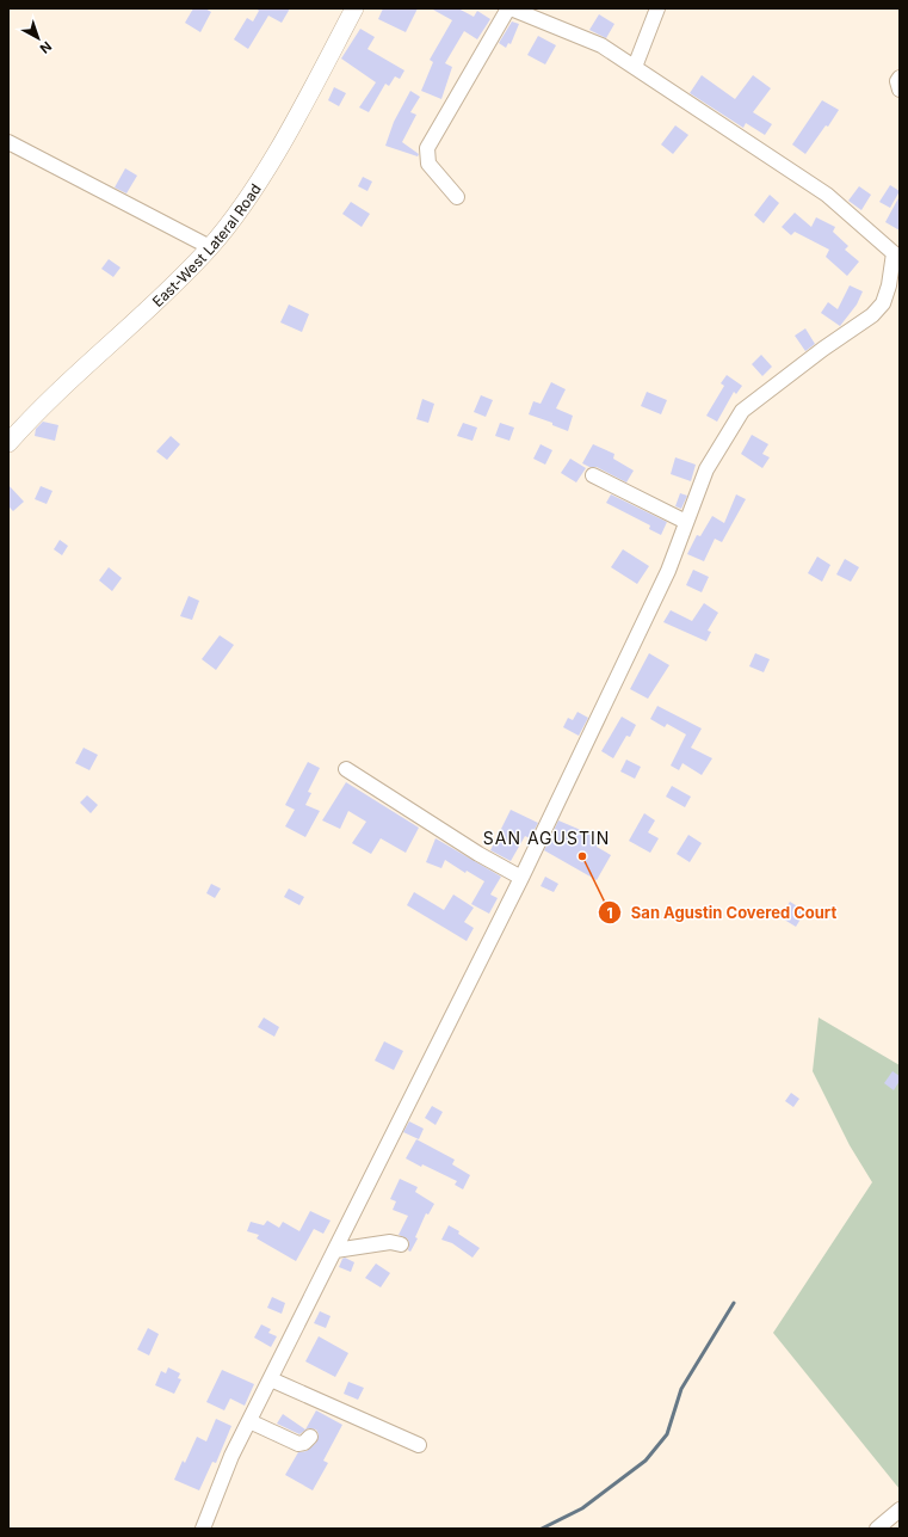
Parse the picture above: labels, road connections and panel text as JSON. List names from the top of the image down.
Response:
{
  "streets": {
    "main road": ["East-West Lateral Road"]
  },
  "districts": ["SAN AGUSTIN"],
  "places": ["San Agustin Covered Court"],
  "north": "bottom right"
}
